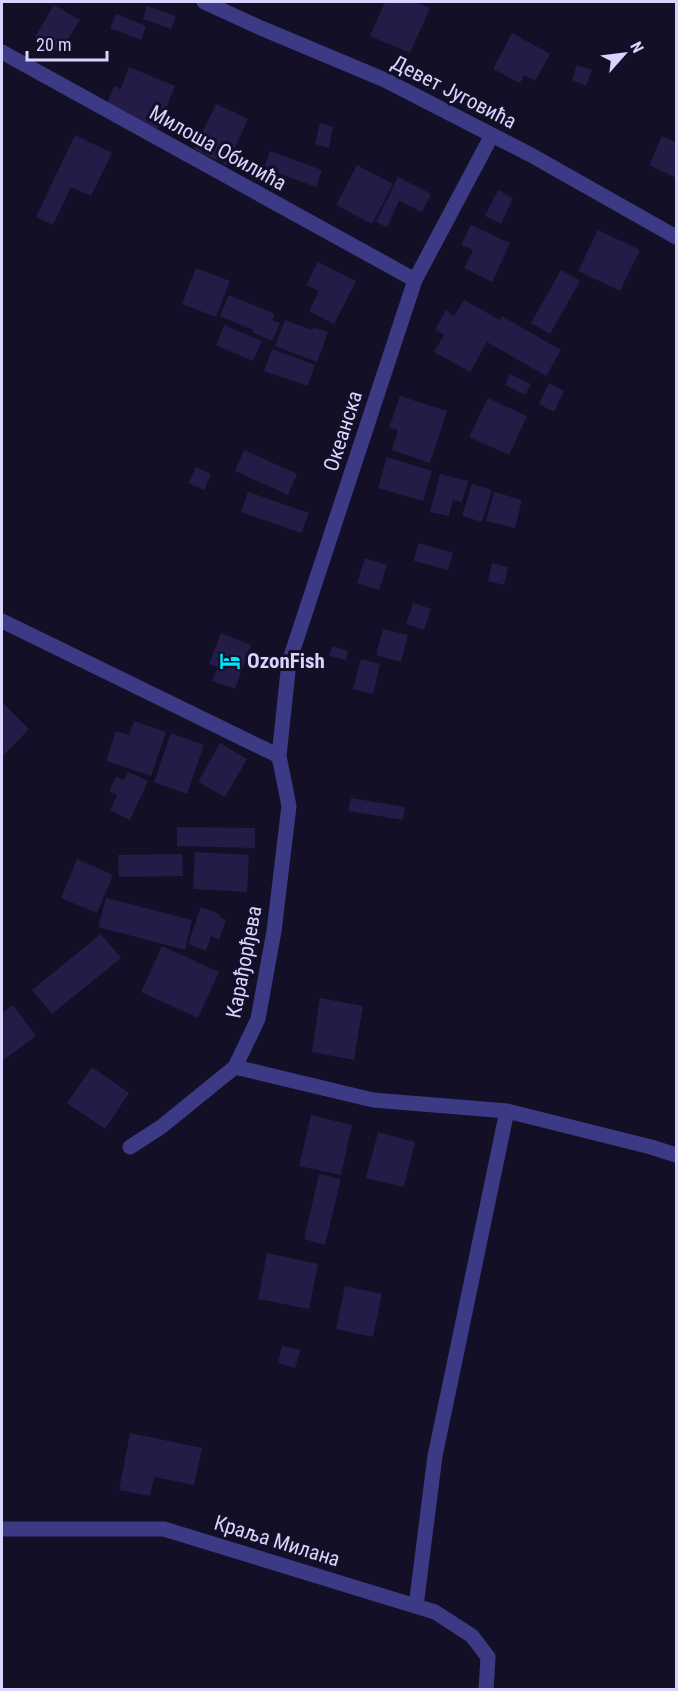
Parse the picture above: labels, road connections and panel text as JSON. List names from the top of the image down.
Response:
{
  "streets": {
    "street": [
      "Девет Југовића",
      "Милоша Обилића",
      "Океанска",
      "Карађорђева",
      "Краља Милана"
    ]
  },
  "crossings": [
    ["Девет Југовића", "Океанска"],
    ["Милоша Обилића", "Океанска"],
    ["Океанска", "Карађорђева"]
  ],
  "places": {
    "hotel": ["OzonFish"]
  },
  "scale_bar": "20 m",
  "north": "top right"
}
